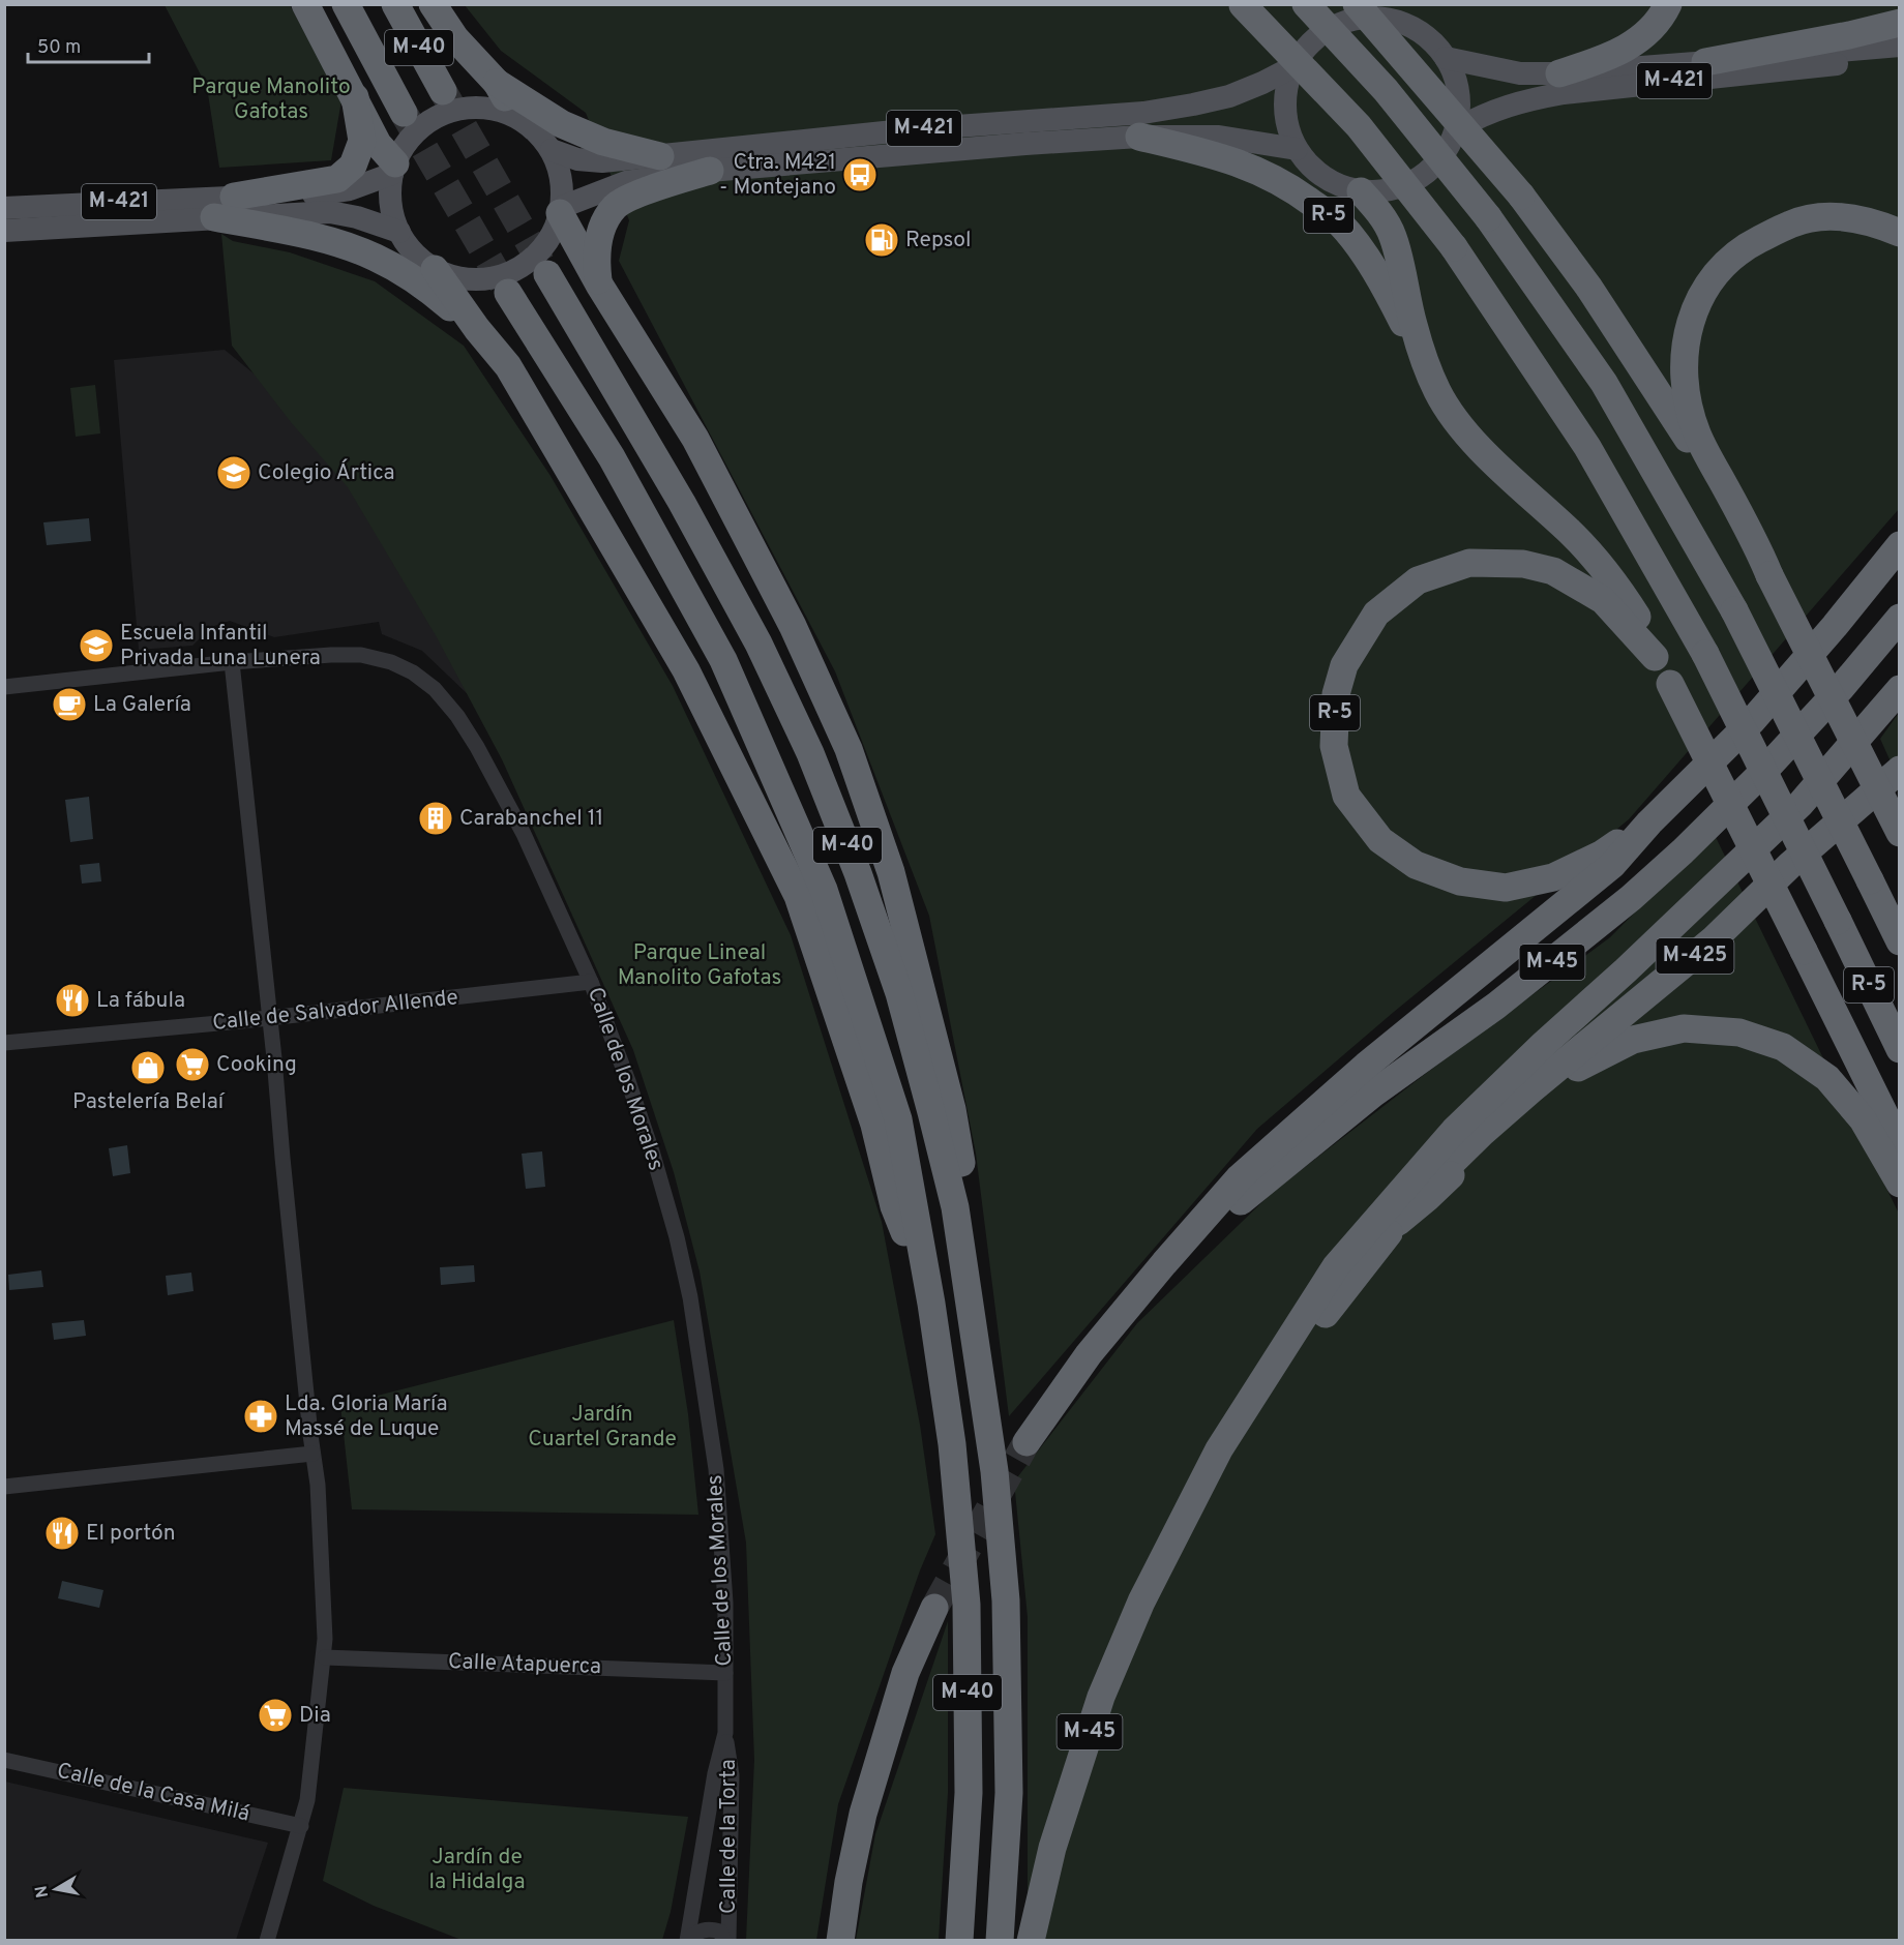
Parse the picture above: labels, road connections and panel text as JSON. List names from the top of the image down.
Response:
{
  "streets": {
    "highway": [
      "M-40",
      "R-5",
      "M-425",
      "M-45"
    ],
    "main road": ["M-421"],
    "street": [
      "Calle de Salvador Allende",
      "Calle de los Morales",
      "Calle Atapuerca",
      "Calle de la Casa Milá",
      "Calle de la Torta"
    ]
  },
  "crossings": [
    ["M-421", "R-5"],
    ["R-5", "M-45"],
    ["Calle de Salvador Allende", "Calle de los Morales"],
    ["Calle de los Morales", "Calle Atapuerca"],
    ["Calle de los Morales", "Calle de la Torta"]
  ],
  "parks": [
    "Parque Manolito Gafotas",
    "Parque Lineal Manolito Gafotas",
    "Jardín Cuartel Grande",
    "Jardín de la Hidalga"
  ],
  "places": {
    "bus stop": ["Ctra. M421 - Montejano"],
    "fuel station": ["Repsol"],
    "school or university": ["Colegio Ártica", "Escuela Infantil Privada Luna Lunera"],
    "cafe": ["La Galería"],
    "building": ["Carabanchel 11"],
    "restaurant": ["La fábula", "El portón"],
    "supermarket": ["Cooking", "Dia"],
    "shop": ["Pastelería Belaí"],
    "pharmacy": ["Lda. Gloria María Massé de Luque"]
  },
  "scale_bar": "50 m",
  "north": "left"
}
